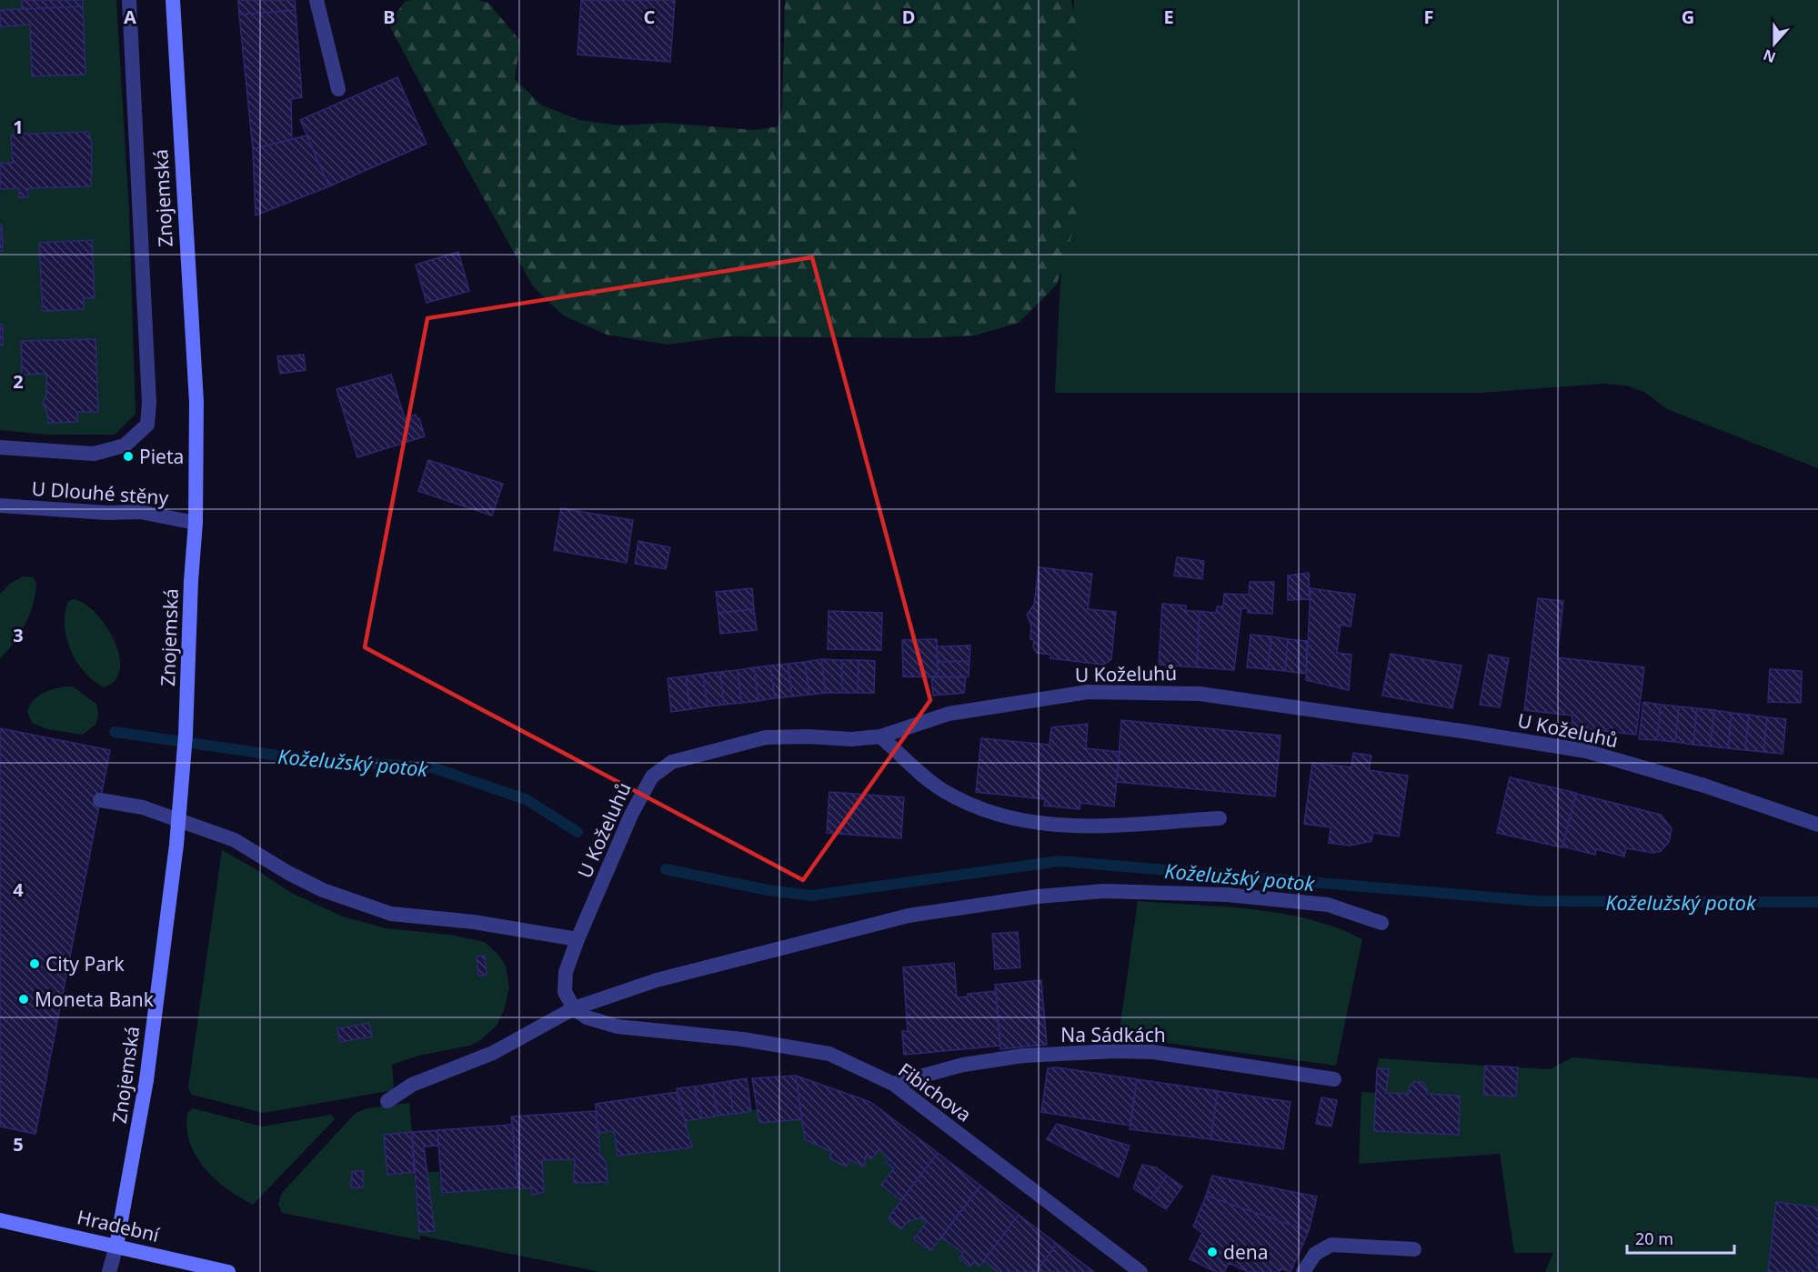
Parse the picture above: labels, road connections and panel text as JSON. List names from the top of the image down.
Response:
{
  "streets": {
    "main road": ["Znojemská", "Hradební"],
    "street": [
      "U Dlouhé stěny",
      "U Koželuhů",
      "Na Sádkách",
      "Fibichova"
    ]
  },
  "crossings": [
    ["Znojemská", "U Dlouhé stěny"],
    ["Znojemská", "Hradební"],
    ["U Koželuhů", "Fibichova"],
    ["Na Sádkách", "Fibichova"]
  ],
  "water": ["Koželužský potok"],
  "places": [
    "Pieta",
    "City Park",
    "Moneta Bank",
    "dena"
  ],
  "scale_bar": "20 m",
  "north": "bottom",
  "grid": {
    "columns": [
      "A",
      "B",
      "C",
      "D",
      "E",
      "F",
      "G"
    ],
    "rows": [
      "1",
      "2",
      "3",
      "4",
      "5"
    ]
  }
}
